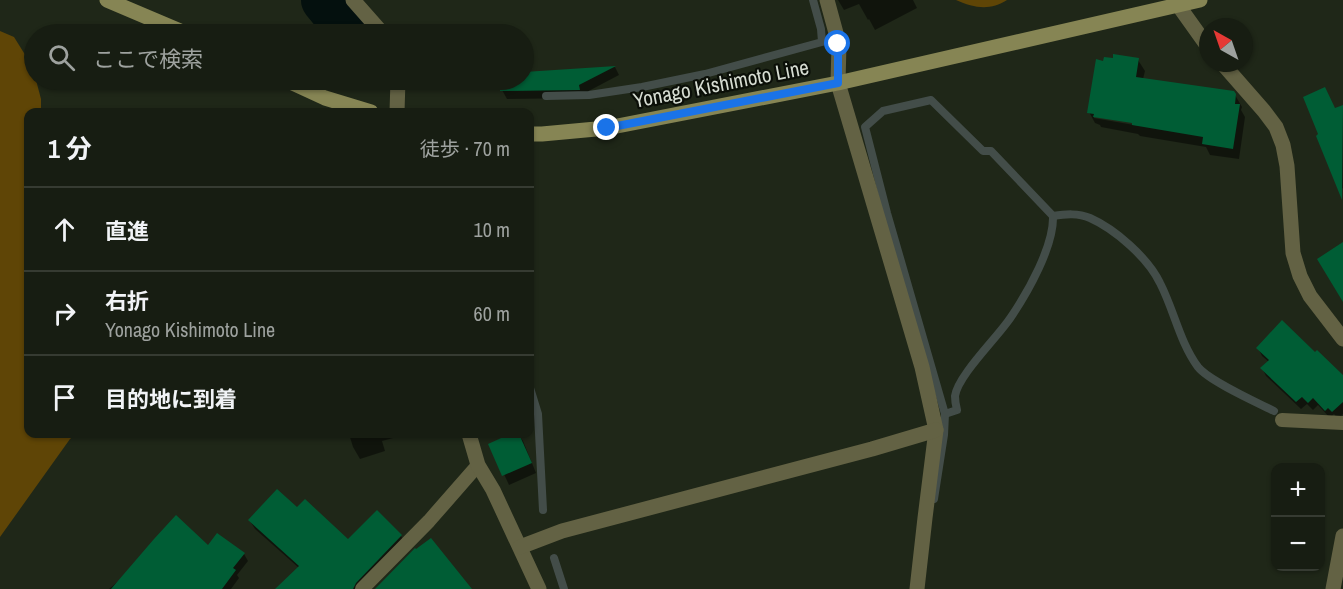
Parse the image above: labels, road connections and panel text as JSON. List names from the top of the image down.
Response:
{
  "streets": {
    "main road": ["Yonago Kishimoto Line"]
  },
  "north": "top left",
  "page": {
    "search": "ここで検索",
    "heading": ["1 分", "徒歩 · 70 m"],
    "list": [
      ["直進", "10 m"],
      ["右折", "Yonago Kishimoto Line", "60 m"],
      "目的地に到着"
    ],
    "map_buttons": ["+", "−"]
  }
}
